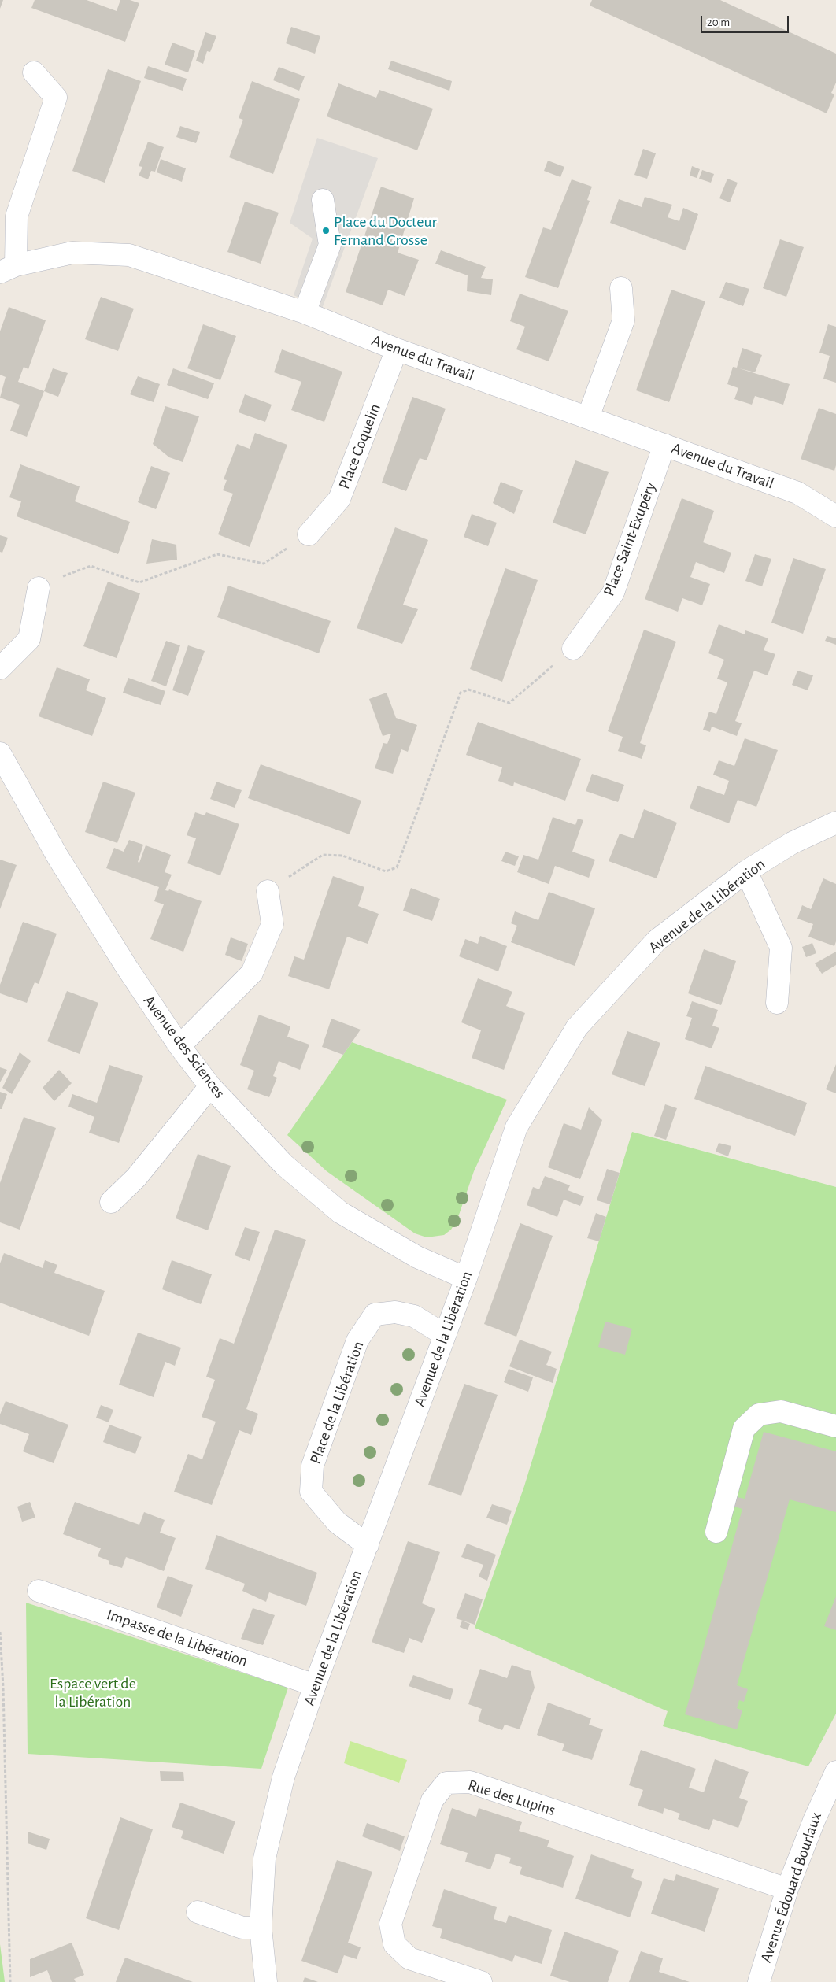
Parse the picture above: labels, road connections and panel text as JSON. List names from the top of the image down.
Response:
{
  "streets": {
    "street": [
      "Avenue du Travail",
      "Place Coquelin",
      "Place Saint-Exupéry",
      "Avenue de la Libération",
      "Avenue des Sciences",
      "Place de la Libération",
      "Impasse de la Libération",
      "Rue des Lupins",
      "Avenue Édouard Bourlaux"
    ]
  },
  "crossings": [
    ["Avenue du Travail", "Place Coquelin"],
    ["Avenue du Travail", "Place Saint-Exupéry"],
    ["Avenue de la Libération", "Avenue des Sciences"],
    ["Avenue de la Libération", "Place de la Libération"],
    ["Avenue de la Libération", "Impasse de la Libération"],
    ["Rue des Lupins", "Avenue Édouard Bourlaux"]
  ],
  "parks": ["Espace vert de la Libération"],
  "places": ["Place du Docteur Fernand Grosse"],
  "scale_bar": "20 m"
}
